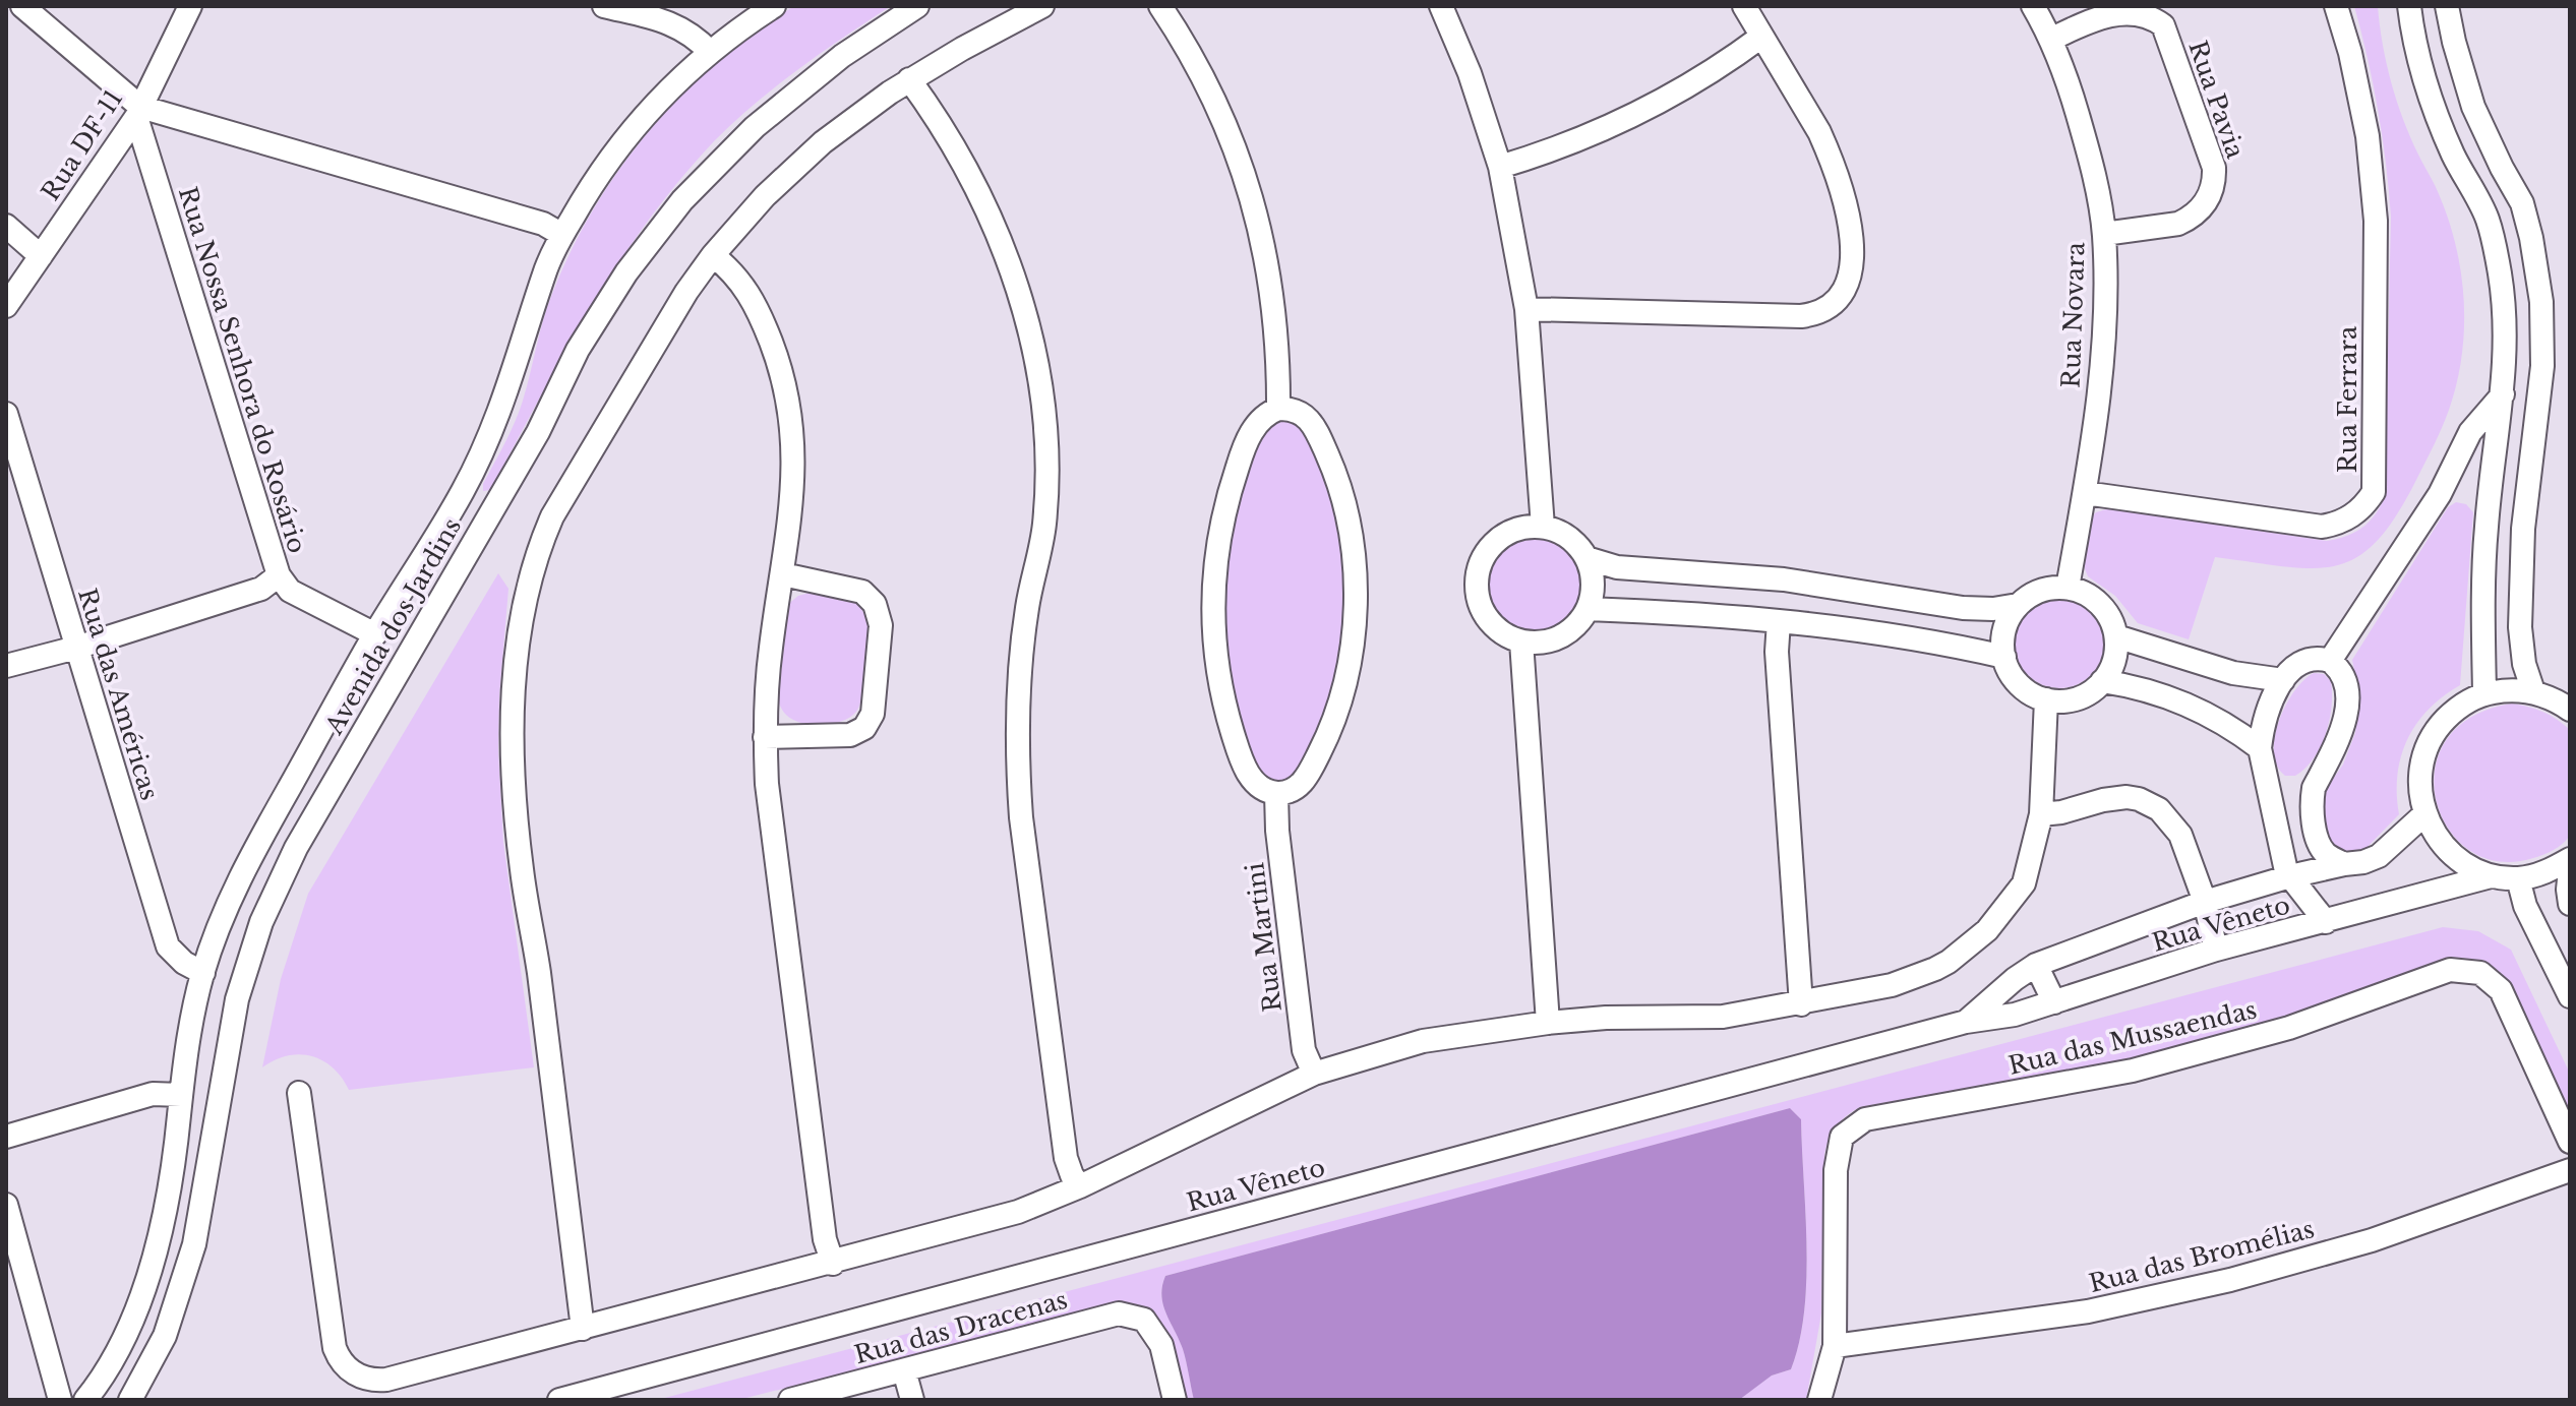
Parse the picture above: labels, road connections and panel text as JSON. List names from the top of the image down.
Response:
{
  "streets": {
    "street": [
      "Rua Pavia",
      "Rua DF-11",
      "Rua Novara",
      "Rua Nossa Senhora do Rosário",
      "Rua Ferrara",
      "Avenida dos Jardins",
      "Rua das Américas",
      "Rua Vêneto",
      "Rua Martini",
      "Rua das Mussaendas",
      "Rua das Bromélias",
      "Rua das Dracenas"
    ]
  },
  "crossings": [
    ["Rua Pavia", "Rua Novara"],
    ["Rua DF-11", "Rua Nossa Senhora do Rosário"],
    ["Rua Novara", "Rua Ferrara"],
    ["Rua Nossa Senhora do Rosário", "Avenida dos Jardins"],
    ["Avenida dos Jardins", "Rua das Américas"],
    ["Rua das Mussaendas", "Rua das Bromélias"]
  ]
}
